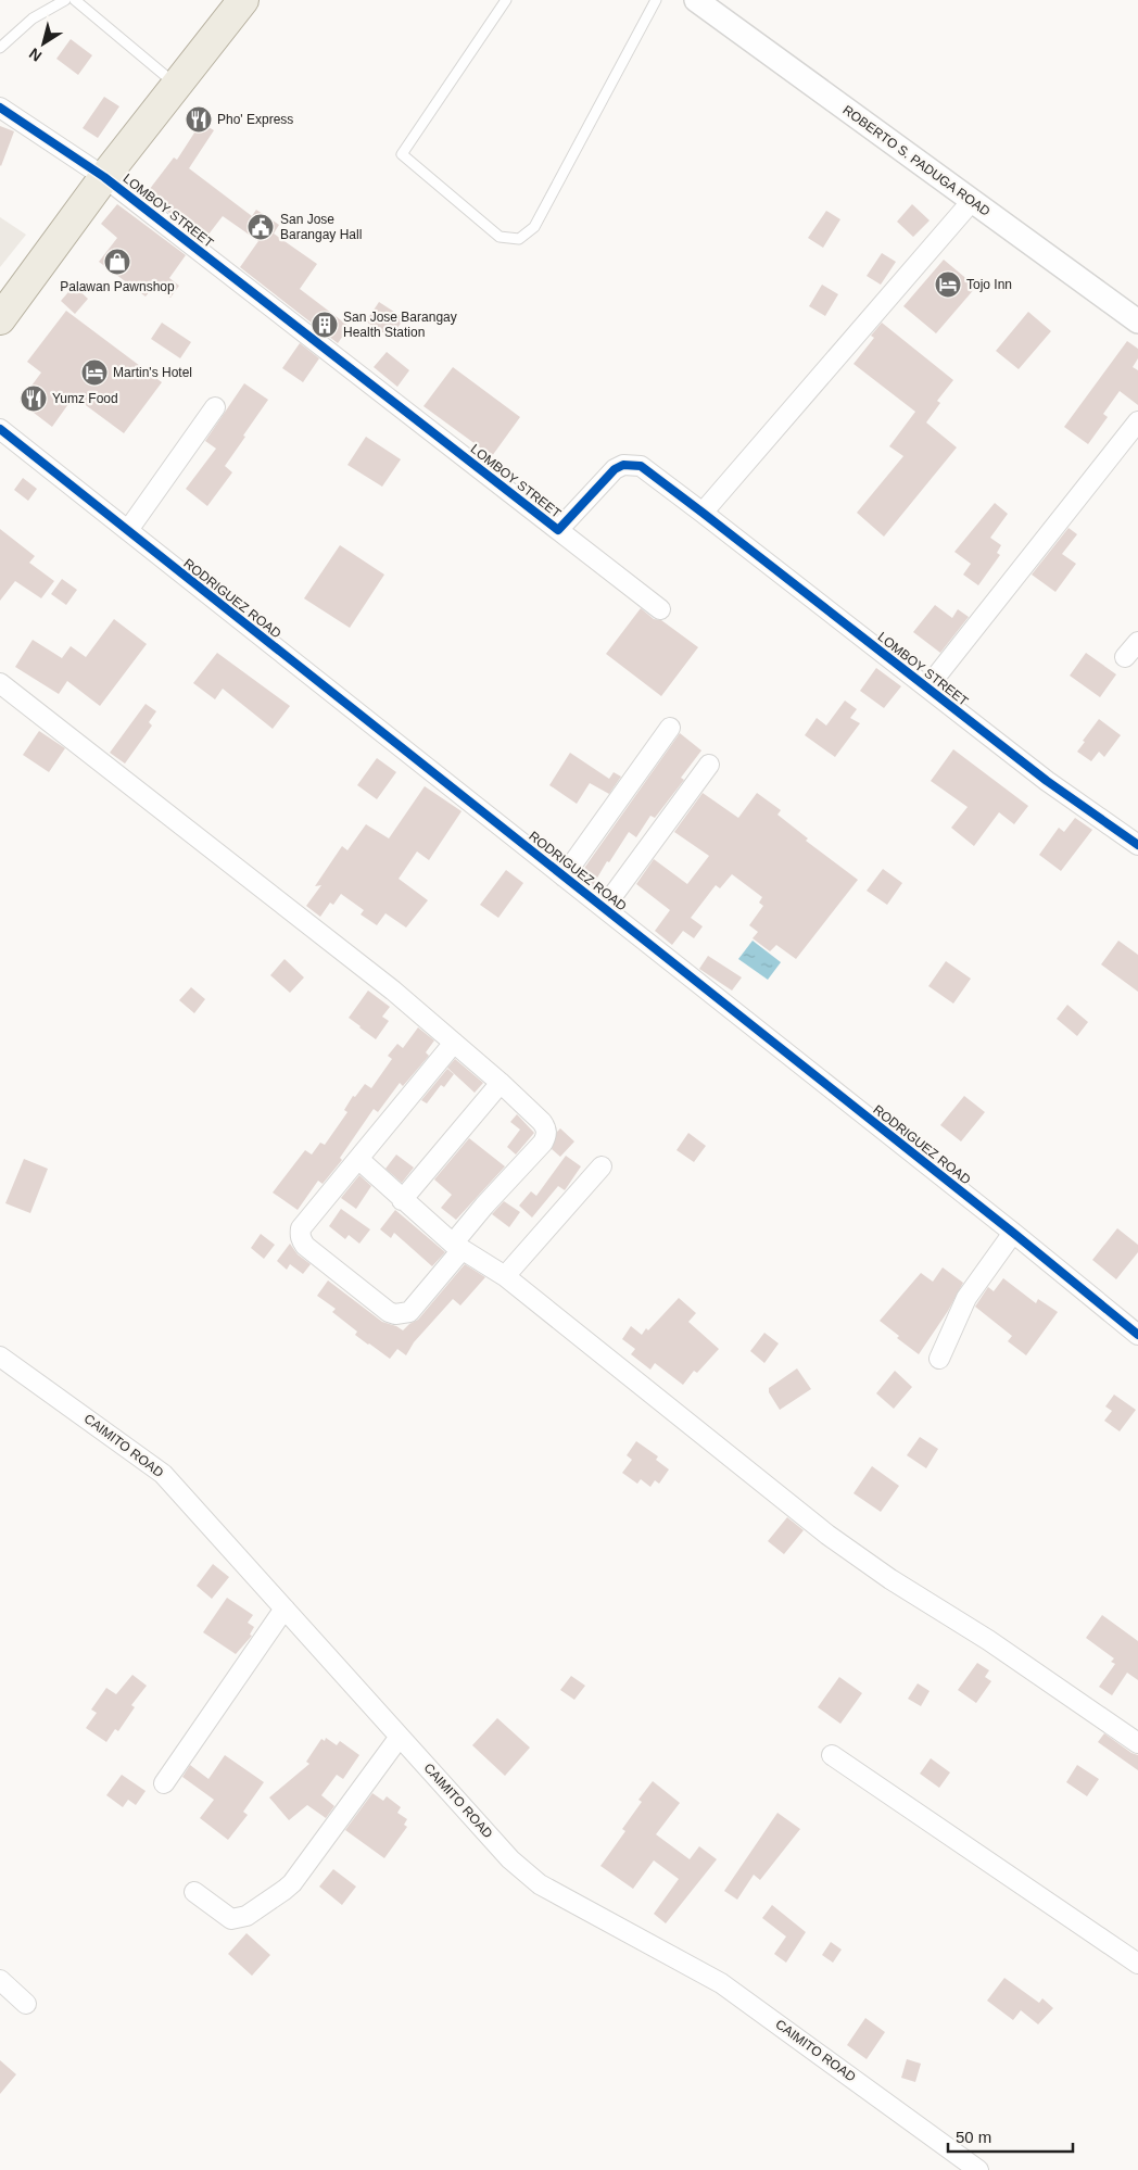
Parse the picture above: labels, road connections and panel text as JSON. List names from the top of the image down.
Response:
{
  "streets": {
    "street": [
      "ROBERTO S. PADUGA ROAD",
      "LOMBOY STREET",
      "RODRIGUEZ ROAD",
      "CAIMITO ROAD"
    ]
  },
  "places": {
    "restaurant": ["Pho' Express", "Yumz Food"],
    "public building": ["San Jose Barangay Hall"],
    "shop": ["Palawan Pawnshop"],
    "hotel": ["Tojo Inn", "Martin's Hotel"],
    "building": ["San Jose Barangay Health Station"]
  },
  "scale_bar": "50 m",
  "north": "bottom left"
}
